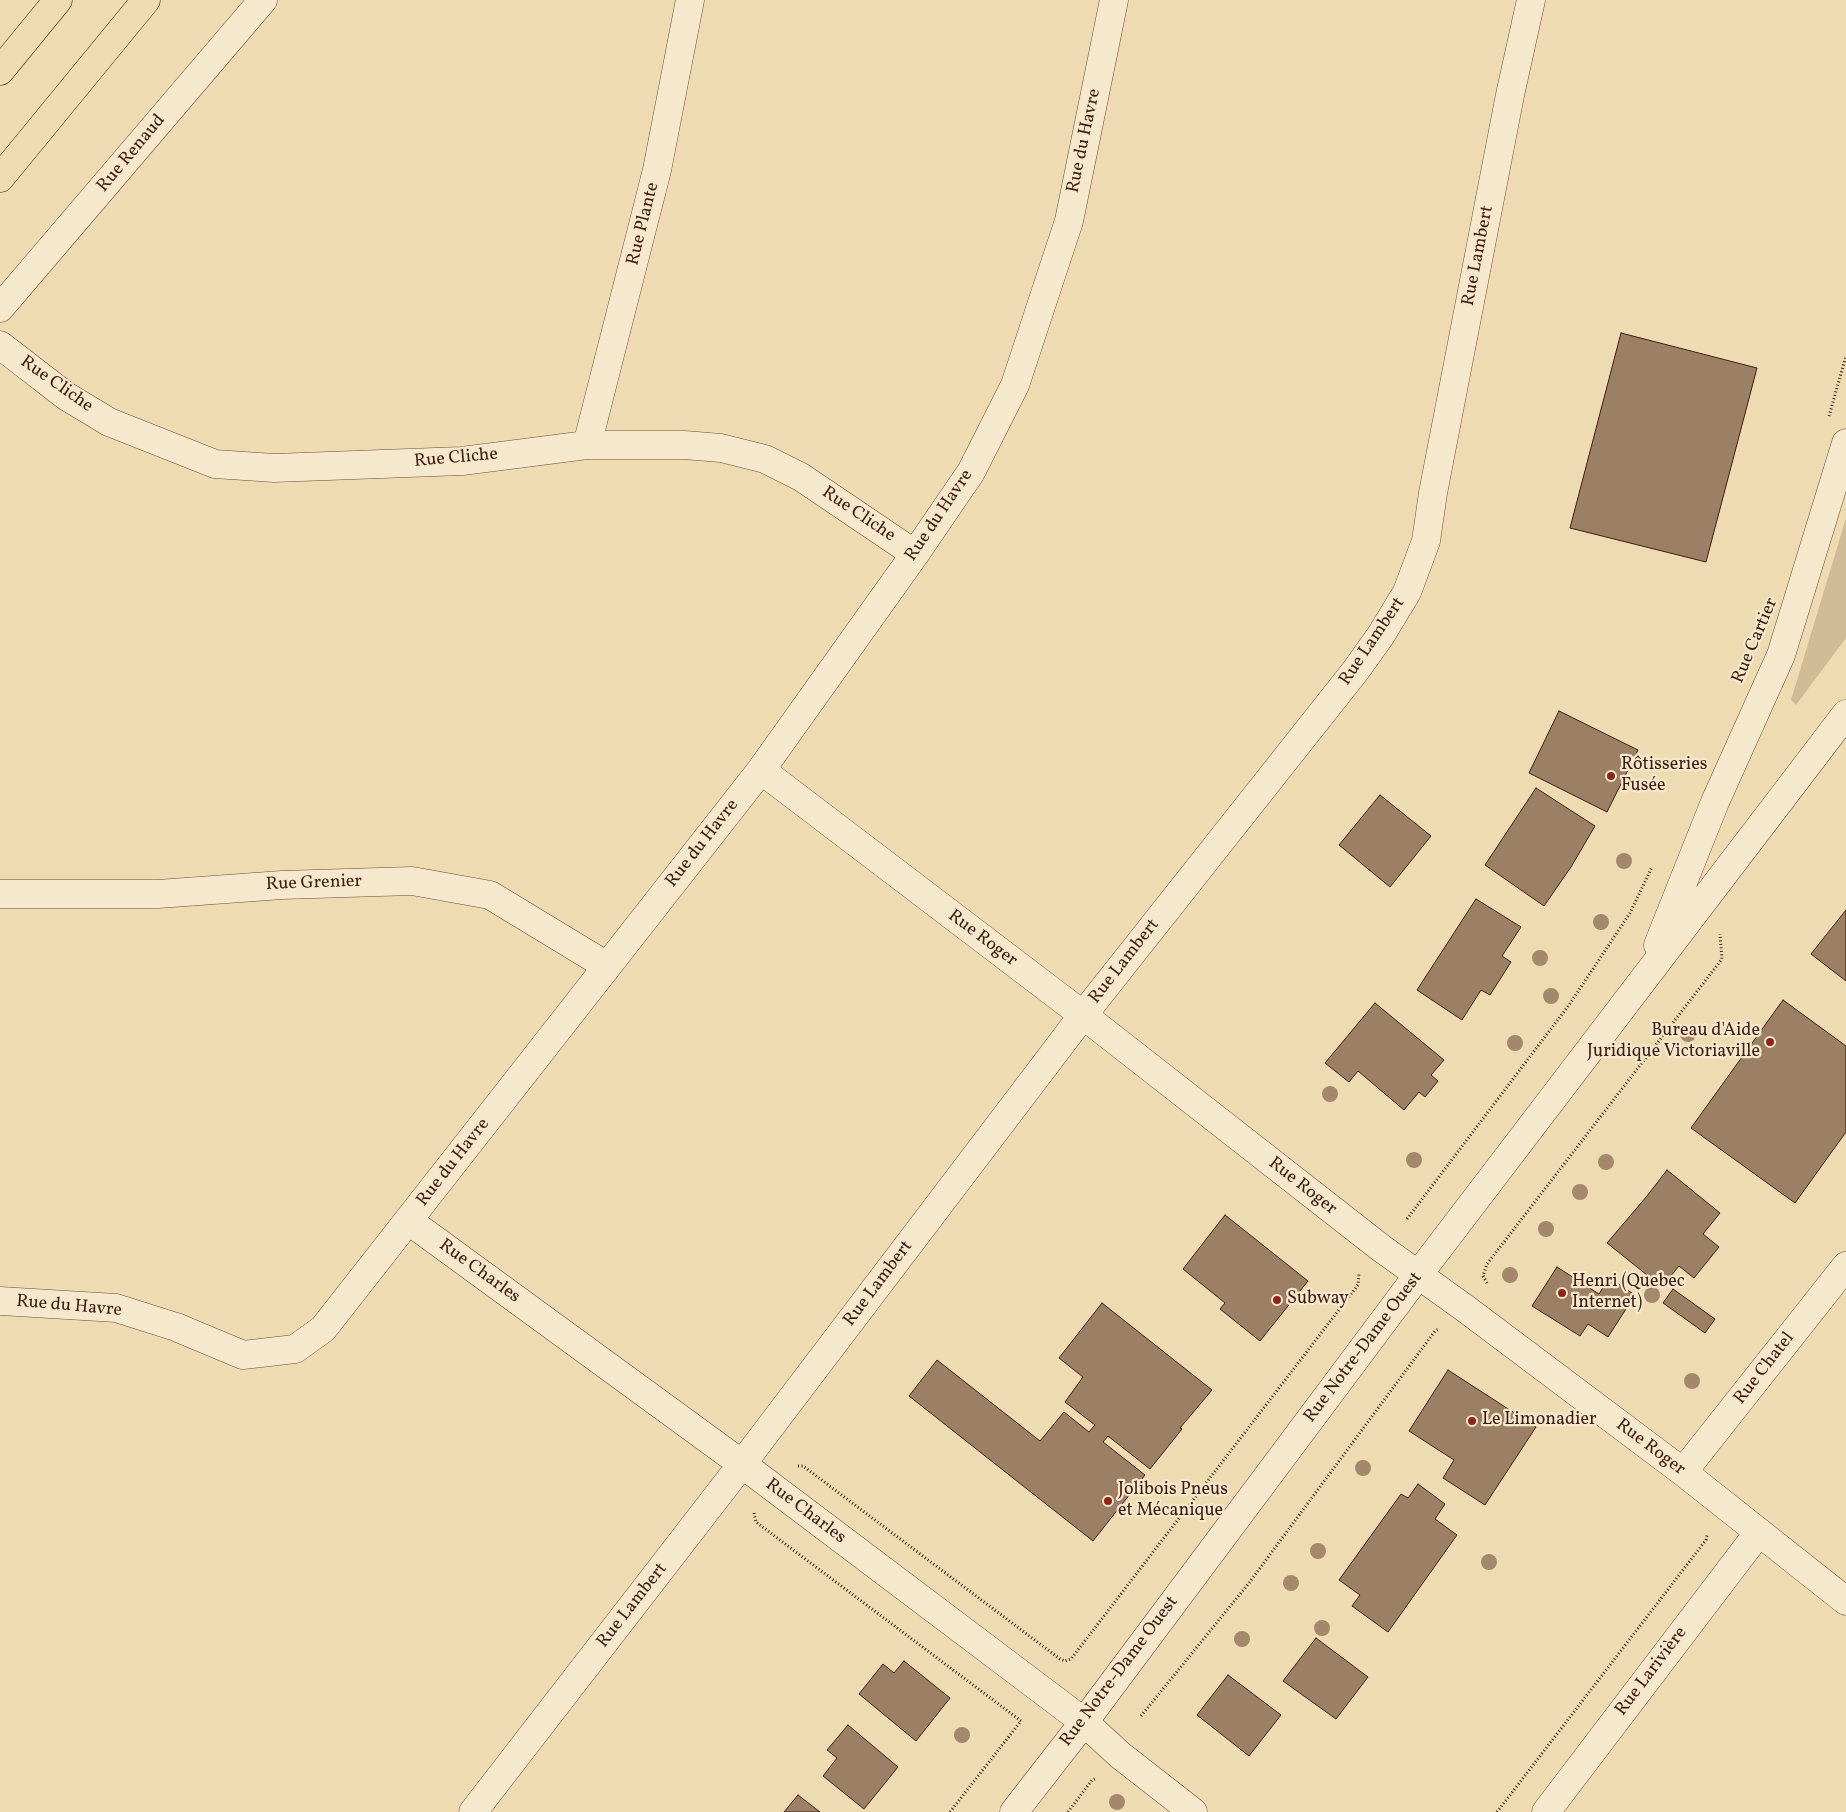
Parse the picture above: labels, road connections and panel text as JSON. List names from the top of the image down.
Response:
{
  "streets": {
    "street": [
      "Rue du Havre",
      "Rue Renaud",
      "Rue Plante",
      "Rue Lambert",
      "Rue Cliche",
      "Rue Cartier",
      "Rue Grenier",
      "Rue Roger",
      "Rue Charles",
      "Rue Notre-Dame Ouest",
      "Rue Chatel",
      "Rue Larivière"
    ]
  },
  "crossings": [
    ["Rue du Havre", "Rue Cliche"],
    ["Rue du Havre", "Rue Grenier"],
    ["Rue du Havre", "Rue Roger"],
    ["Rue du Havre", "Rue Charles"],
    ["Rue Plante", "Rue Cliche"],
    ["Rue Lambert", "Rue Roger"],
    ["Rue Lambert", "Rue Charles"],
    ["Rue Cartier", "Rue Notre-Dame Ouest"],
    ["Rue Roger", "Rue Notre-Dame Ouest"],
    ["Rue Roger", "Rue Chatel"],
    ["Rue Roger", "Rue Larivière"],
    ["Rue Charles", "Rue Notre-Dame Ouest"]
  ],
  "places": [
    "Rôtisseries Fusée",
    "Bureau d'Aide Juridique Victoriaville",
    "Henri (Quebec Internet)",
    "Subway",
    "Le Limonadier",
    "Jolibois Pneus et Mécanique"
  ]
}
